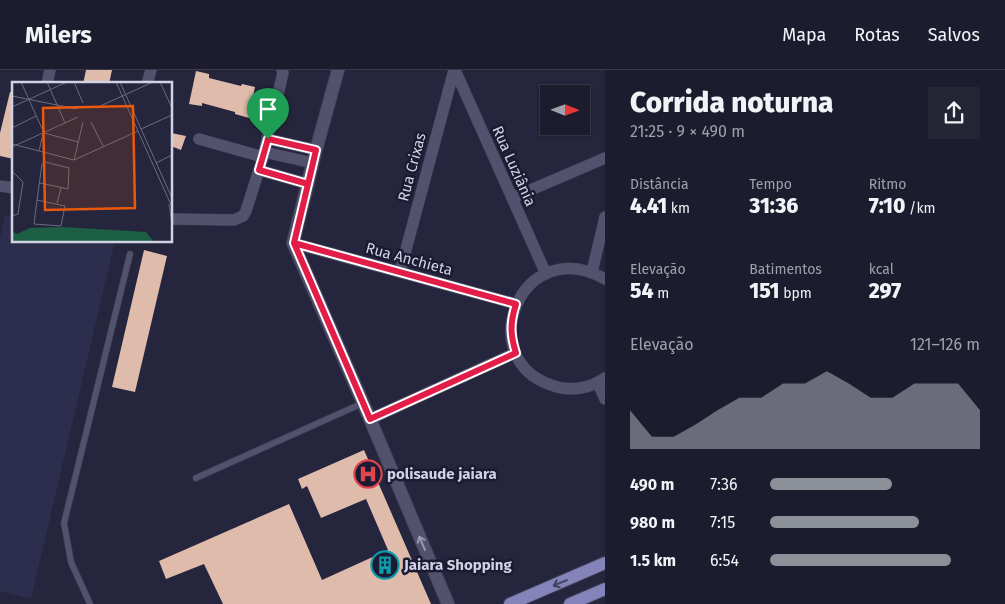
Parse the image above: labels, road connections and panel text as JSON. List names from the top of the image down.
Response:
{
  "streets": {
    "street": ["Rua Luziânia", "Rua Crixas", "Rua Anchieta"]
  },
  "crossings": [
    ["Rua Luziânia", "Rua Crixas"],
    ["Rua Crixas", "Rua Anchieta"]
  ],
  "places": {
    "hospital": ["polisaude jaiara"],
    "building": ["Jaiara Shopping"]
  },
  "north": "right",
  "page": {
    "header": "Milers",
    "nav": ["Mapa", "Rotas", "Salvos"],
    "heading": ["Corrida noturna", "21:25 · 9 × 490 m"],
    "stats": [
      ["Distância", "4.41 km"],
      ["Tempo", "31:36"],
      ["Ritmo", "7:10 /km"],
      ["Elevação", "54 m"],
      ["Batimentos", "151 bpm"],
      ["kcal", "297"]
    ],
    "chart": ["Elevação", "121–126 m"],
    "list": [
      {
        "name": "490 m",
        "note": "7:36"
      },
      {
        "name": "980 m",
        "note": "7:15"
      },
      {
        "name": "1.5 km",
        "note": "6:54"
      }
    ]
  }
}
